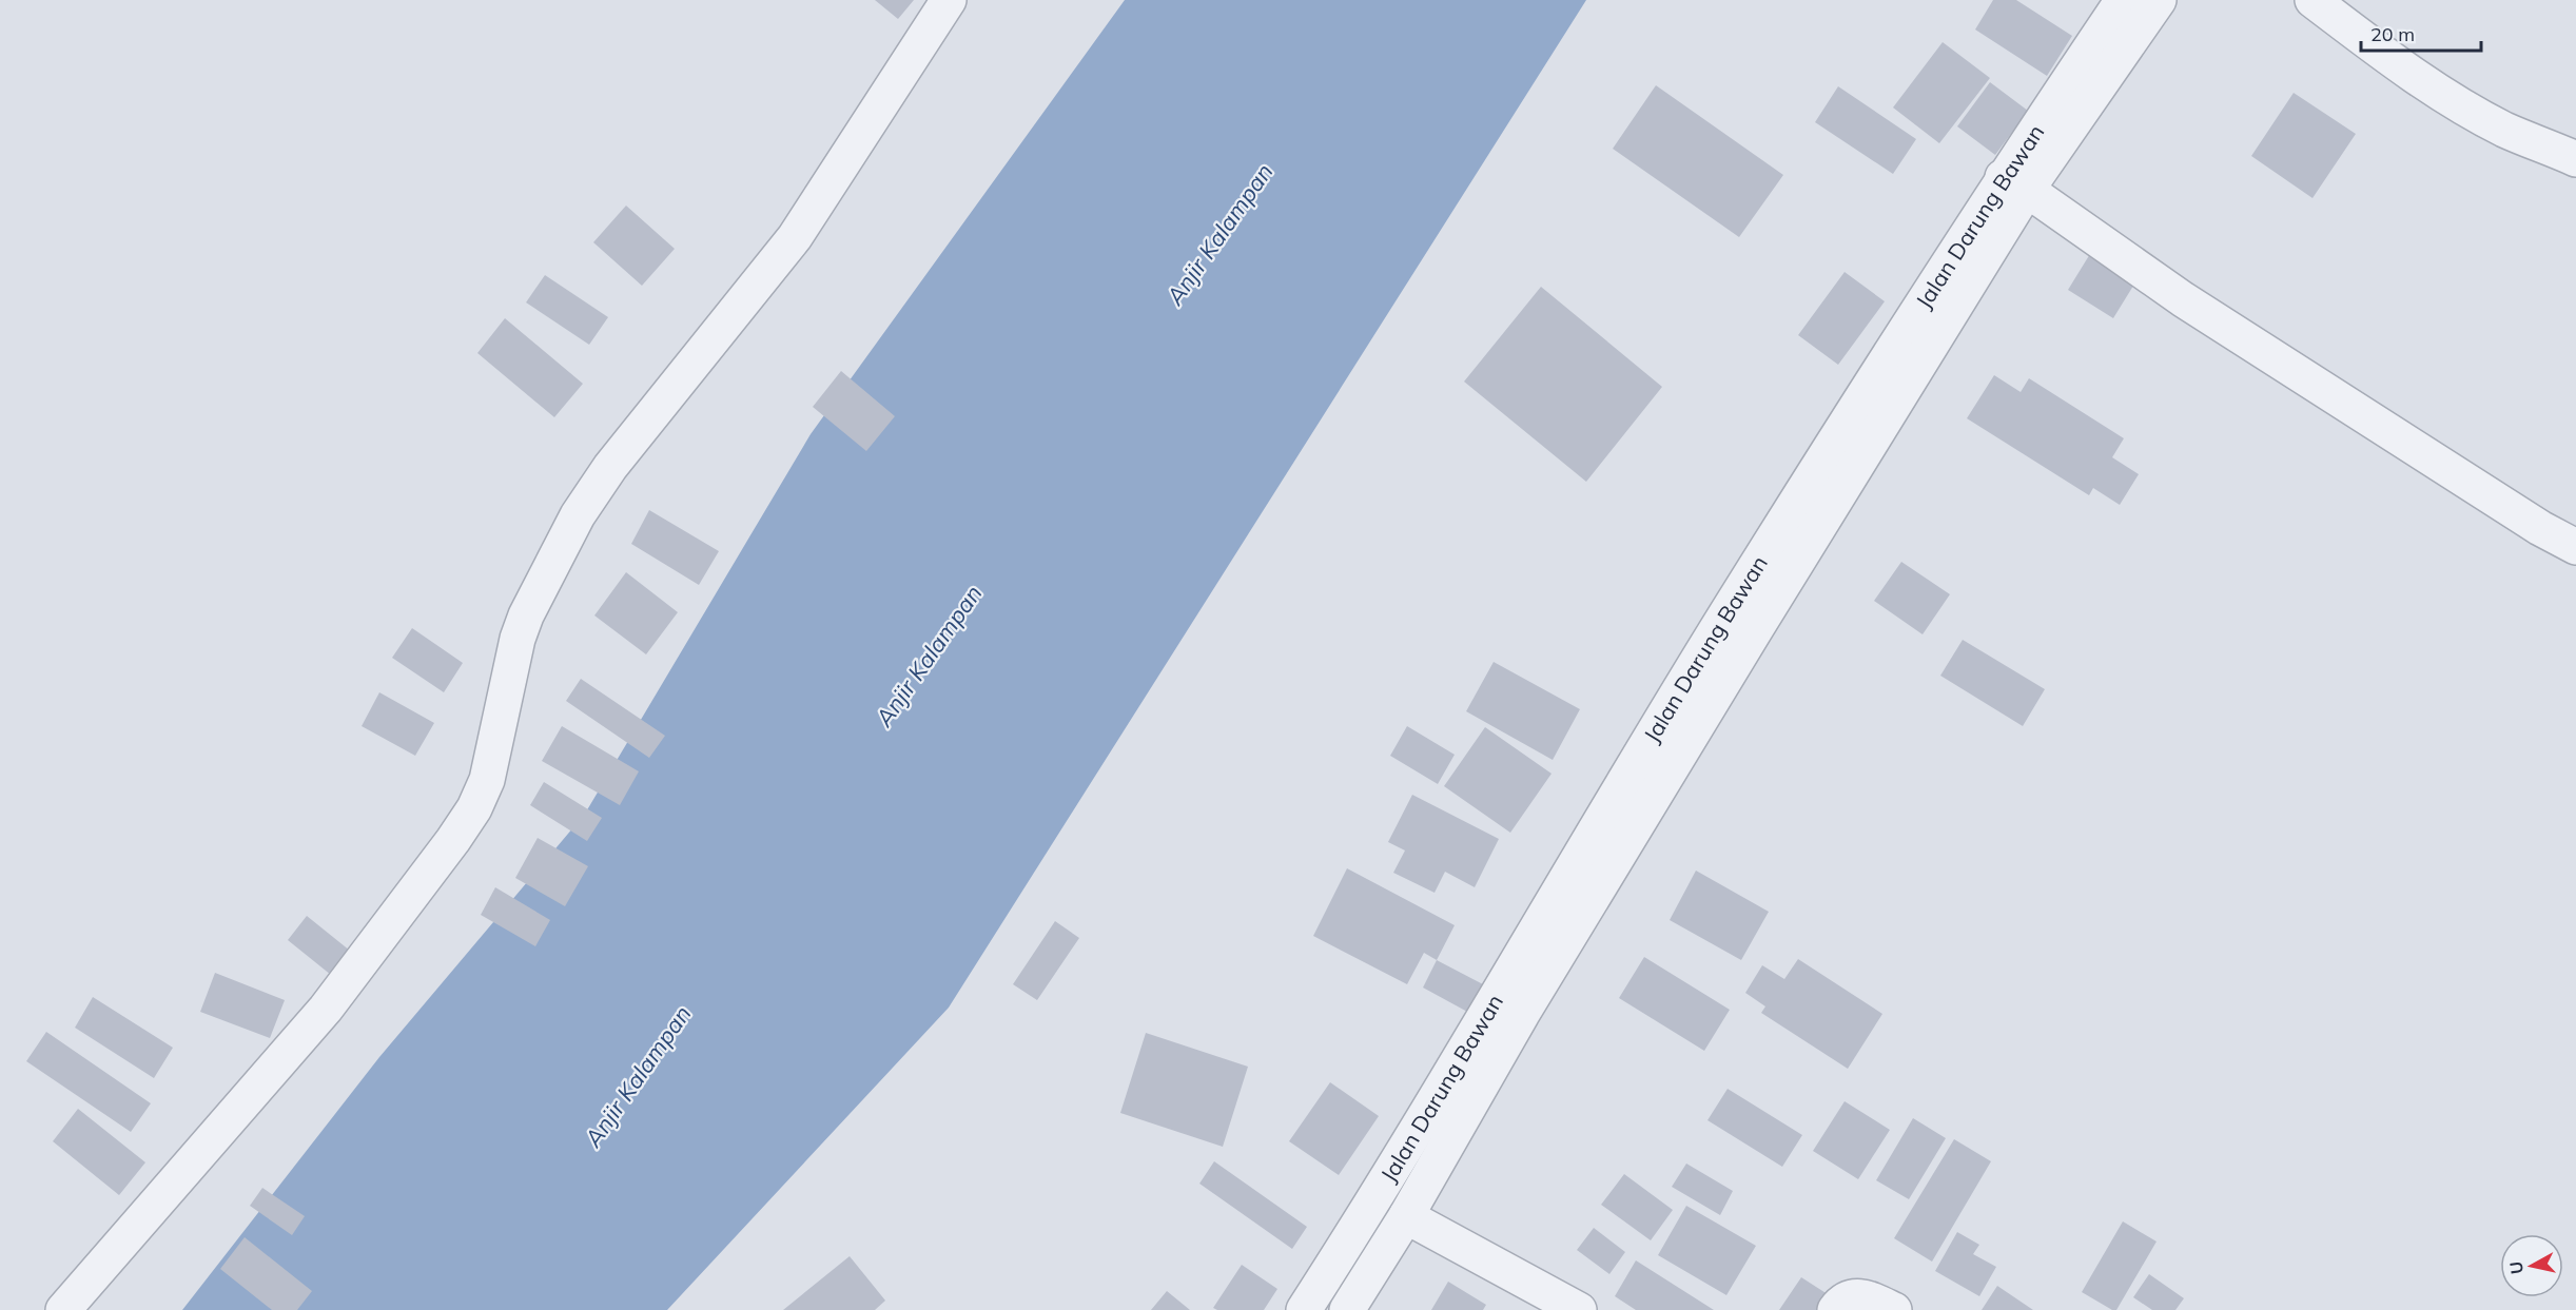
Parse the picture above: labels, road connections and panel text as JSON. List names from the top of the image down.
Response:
{
  "streets": {
    "street": ["Jalan Darung Bawan"]
  },
  "water": ["Anjir Kalampan"],
  "scale_bar": "20 m",
  "north": "left"
}
